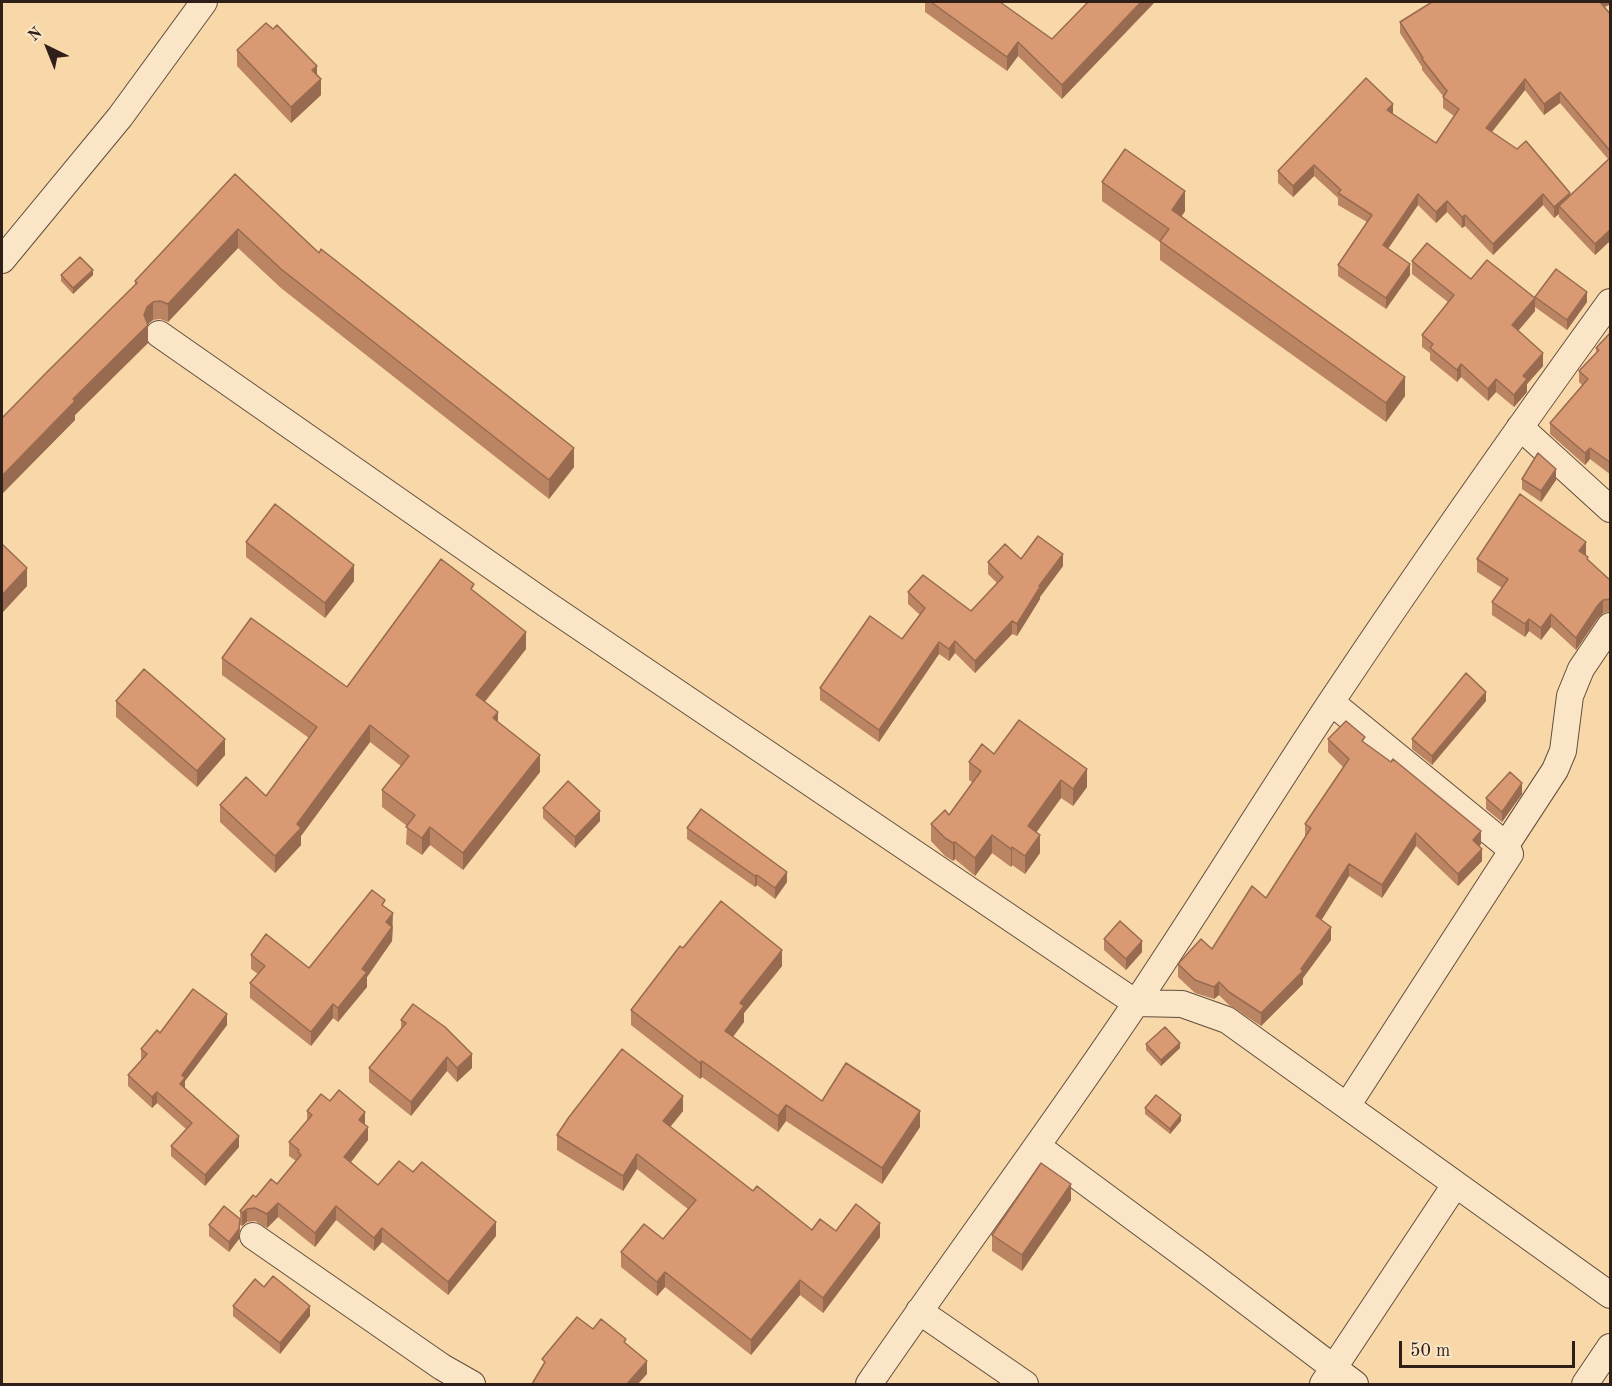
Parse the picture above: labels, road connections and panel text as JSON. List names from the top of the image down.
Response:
{
  "scale_bar": "50 m",
  "north": "top left"
}
